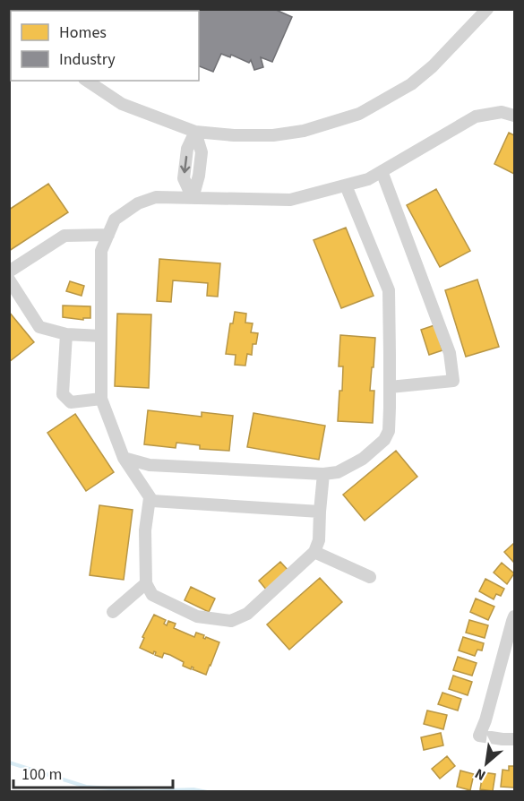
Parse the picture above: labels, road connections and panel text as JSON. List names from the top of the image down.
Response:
{
  "legend": ["Homes", "Industry"],
  "scale_bar": "100 m",
  "north": "bottom left"
}
